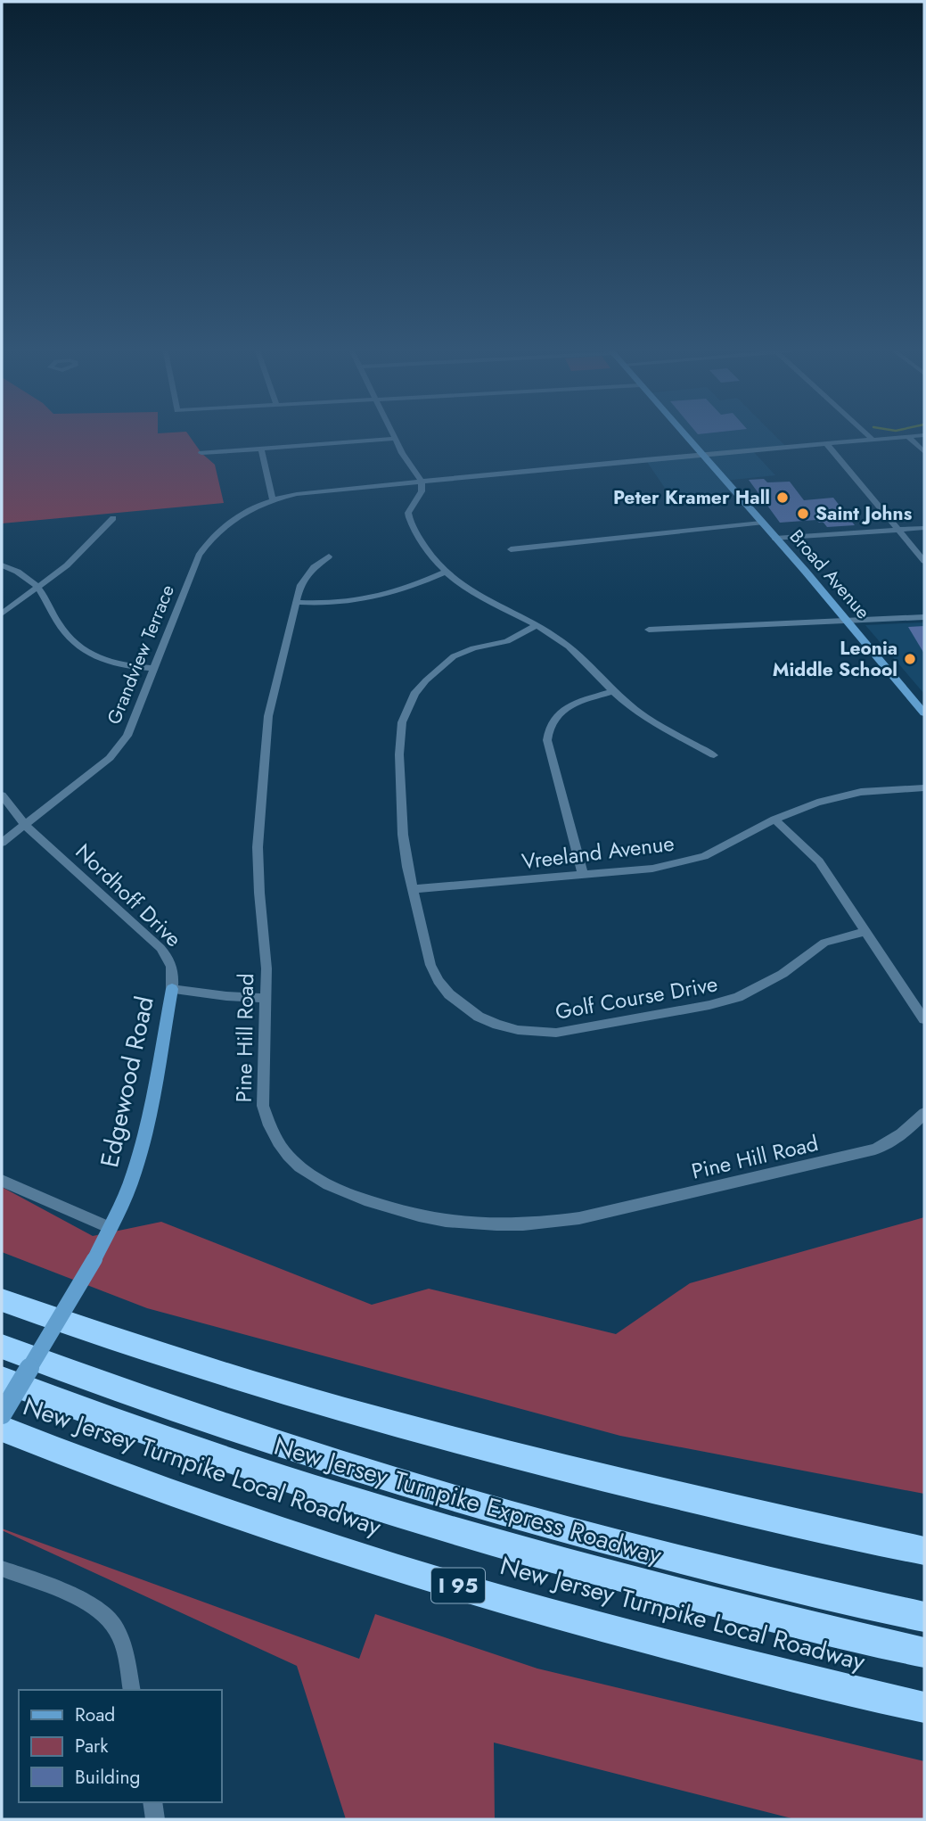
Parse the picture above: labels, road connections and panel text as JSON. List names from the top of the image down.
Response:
{
  "streets": {
    "highway": ["New Jersey Turnpike Local Roadway", "New Jersey Turnpike Express Roadway", "I 95"],
    "street": [
      "Broad Avenue",
      "Grandview Terrace",
      "Vreeland Avenue",
      "Nordhoff Drive",
      "Golf Course Drive",
      "Pine Hill Road",
      "Edgewood Road"
    ]
  },
  "crossings": [
    ["Broad Avenue", "Grandview Terrace"],
    ["Grandview Terrace", "Nordhoff Drive"],
    ["Vreeland Avenue", "Golf Course Drive"],
    ["Nordhoff Drive", "Edgewood Road"]
  ],
  "places": ["Peter Kramer Hall", "Saint Johns", "Leonia Middle School"],
  "legend": ["Road", "Park", "Building"]
}
